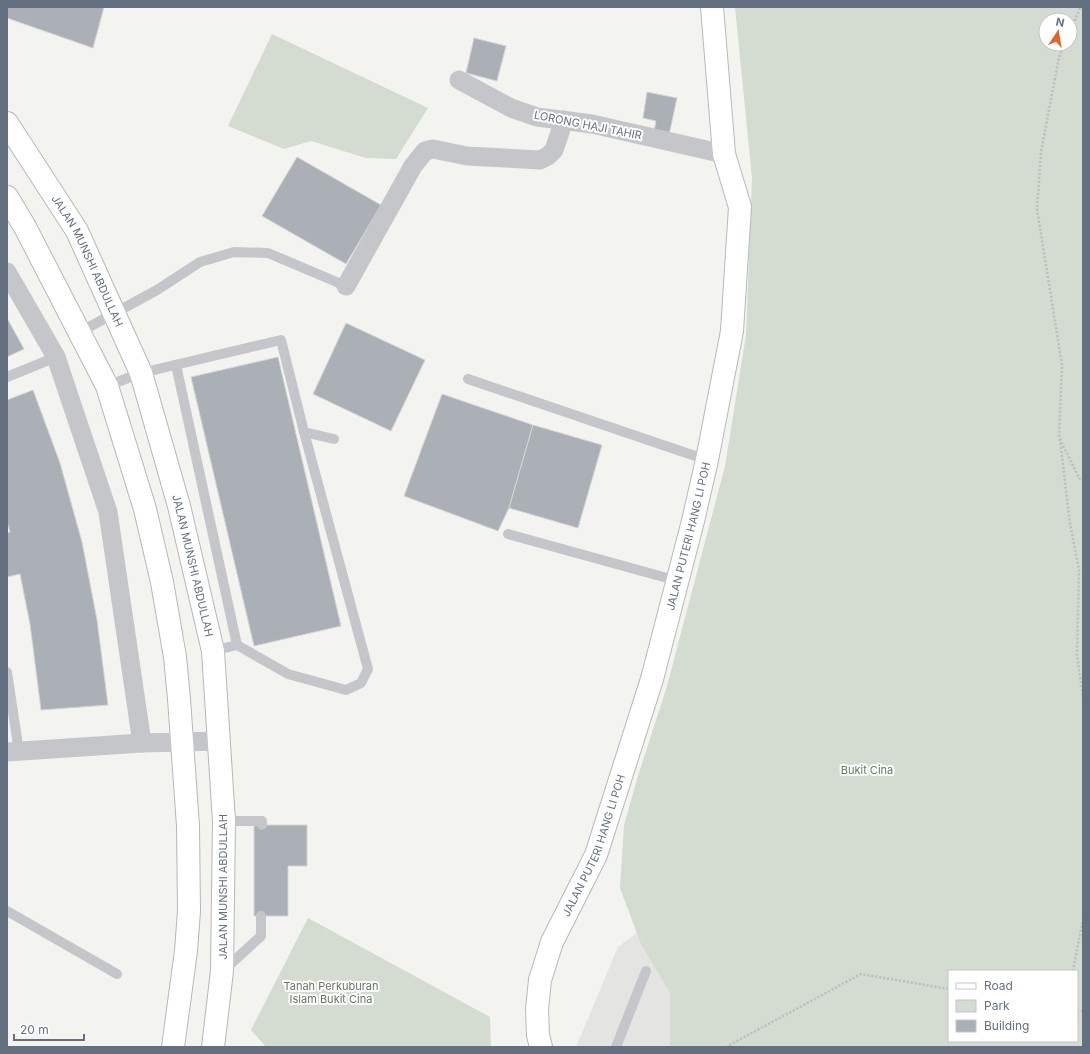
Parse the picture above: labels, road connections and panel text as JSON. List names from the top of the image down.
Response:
{
  "streets": {
    "main road": ["JALAN MUNSHI ABDULLAH", "JALAN PUTERI HANG LI POH"],
    "street": ["LORONG HAJI TAHIR"]
  },
  "crossings": [
    ["LORONG HAJI TAHIR", "JALAN PUTERI HANG LI POH"]
  ],
  "parks": ["Bukit Cina", "Tanah Perkuburan Islam Bukit Cina"],
  "legend": ["Road", "Park", "Building"],
  "scale_bar": "20 m",
  "north": "top"
}
